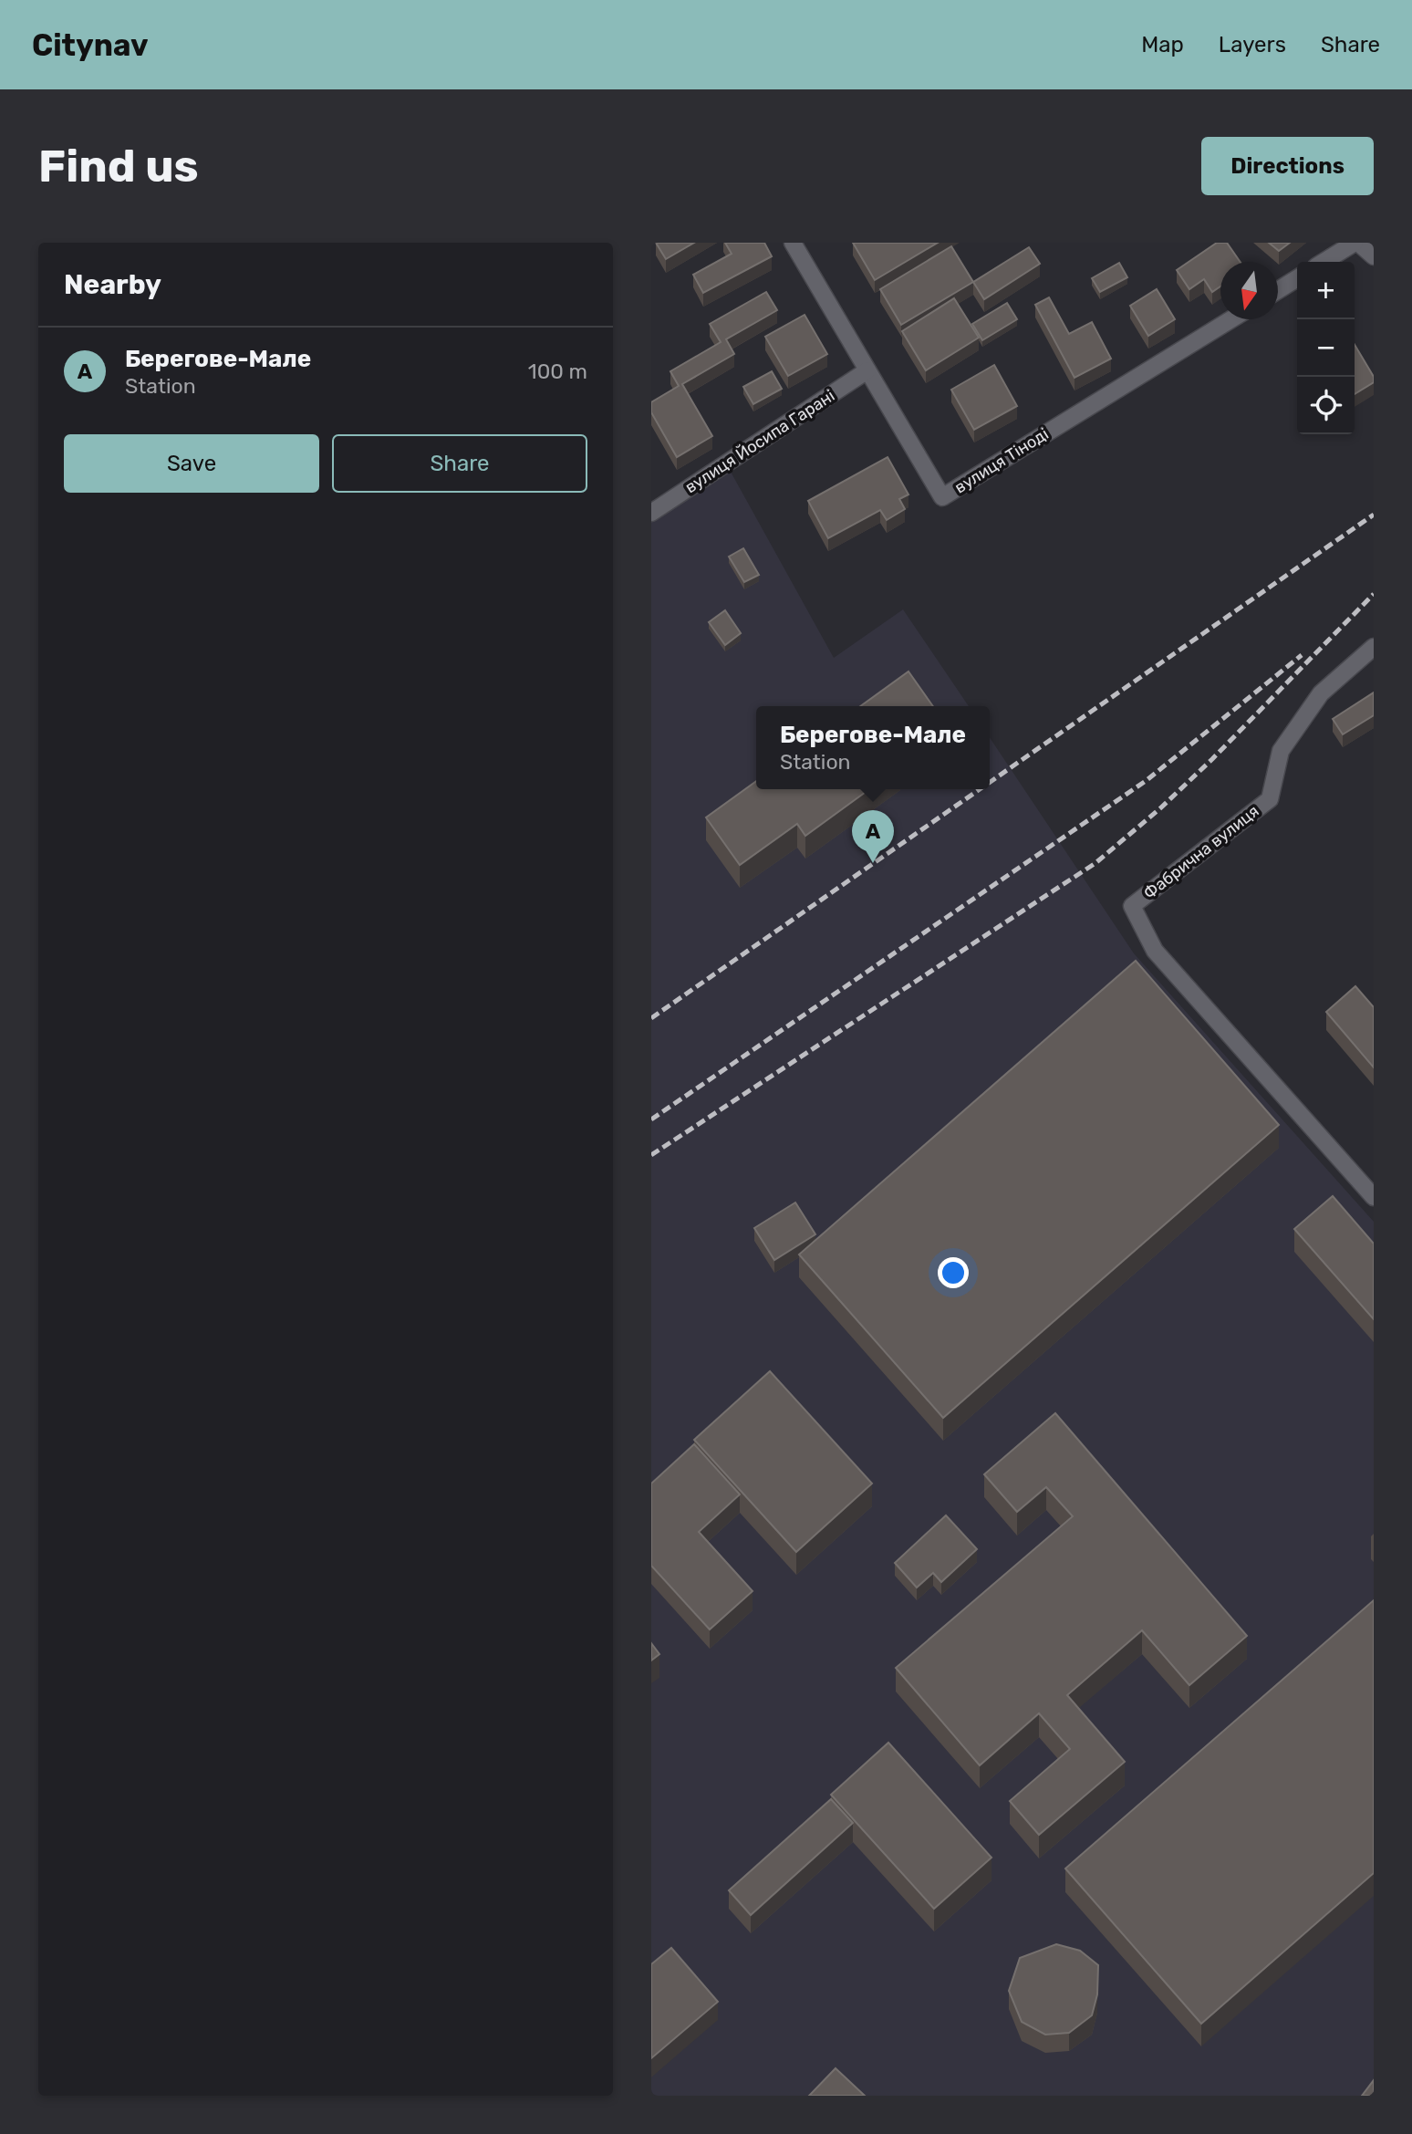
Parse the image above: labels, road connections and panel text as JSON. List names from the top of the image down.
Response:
{
  "streets": {
    "street": ["вулиця Йосипа Гарані", "вулиця Тіноді", "Фабрична вулиця"]
  },
  "crossings": [
    ["вулиця Йосипа Гарані", "вулиця Тіноді"]
  ],
  "north": "bottom",
  "page": {
    "header": "Citynav",
    "nav": ["Map", "Layers", "Share"],
    "buttons": [
      "Directions",
      ["Save", "Share"]
    ],
    "title": "Find us",
    "heading": "Nearby",
    "map_buttons": ["+", "−"],
    "list": [
      {
        "mark": "A",
        "name": "Берегове-Мале",
        "note": "Station",
        "value": "100 m"
      }
    ],
    "popup": ["Берегове-Мале", "Station"],
    "pins": "A"
  }
}
